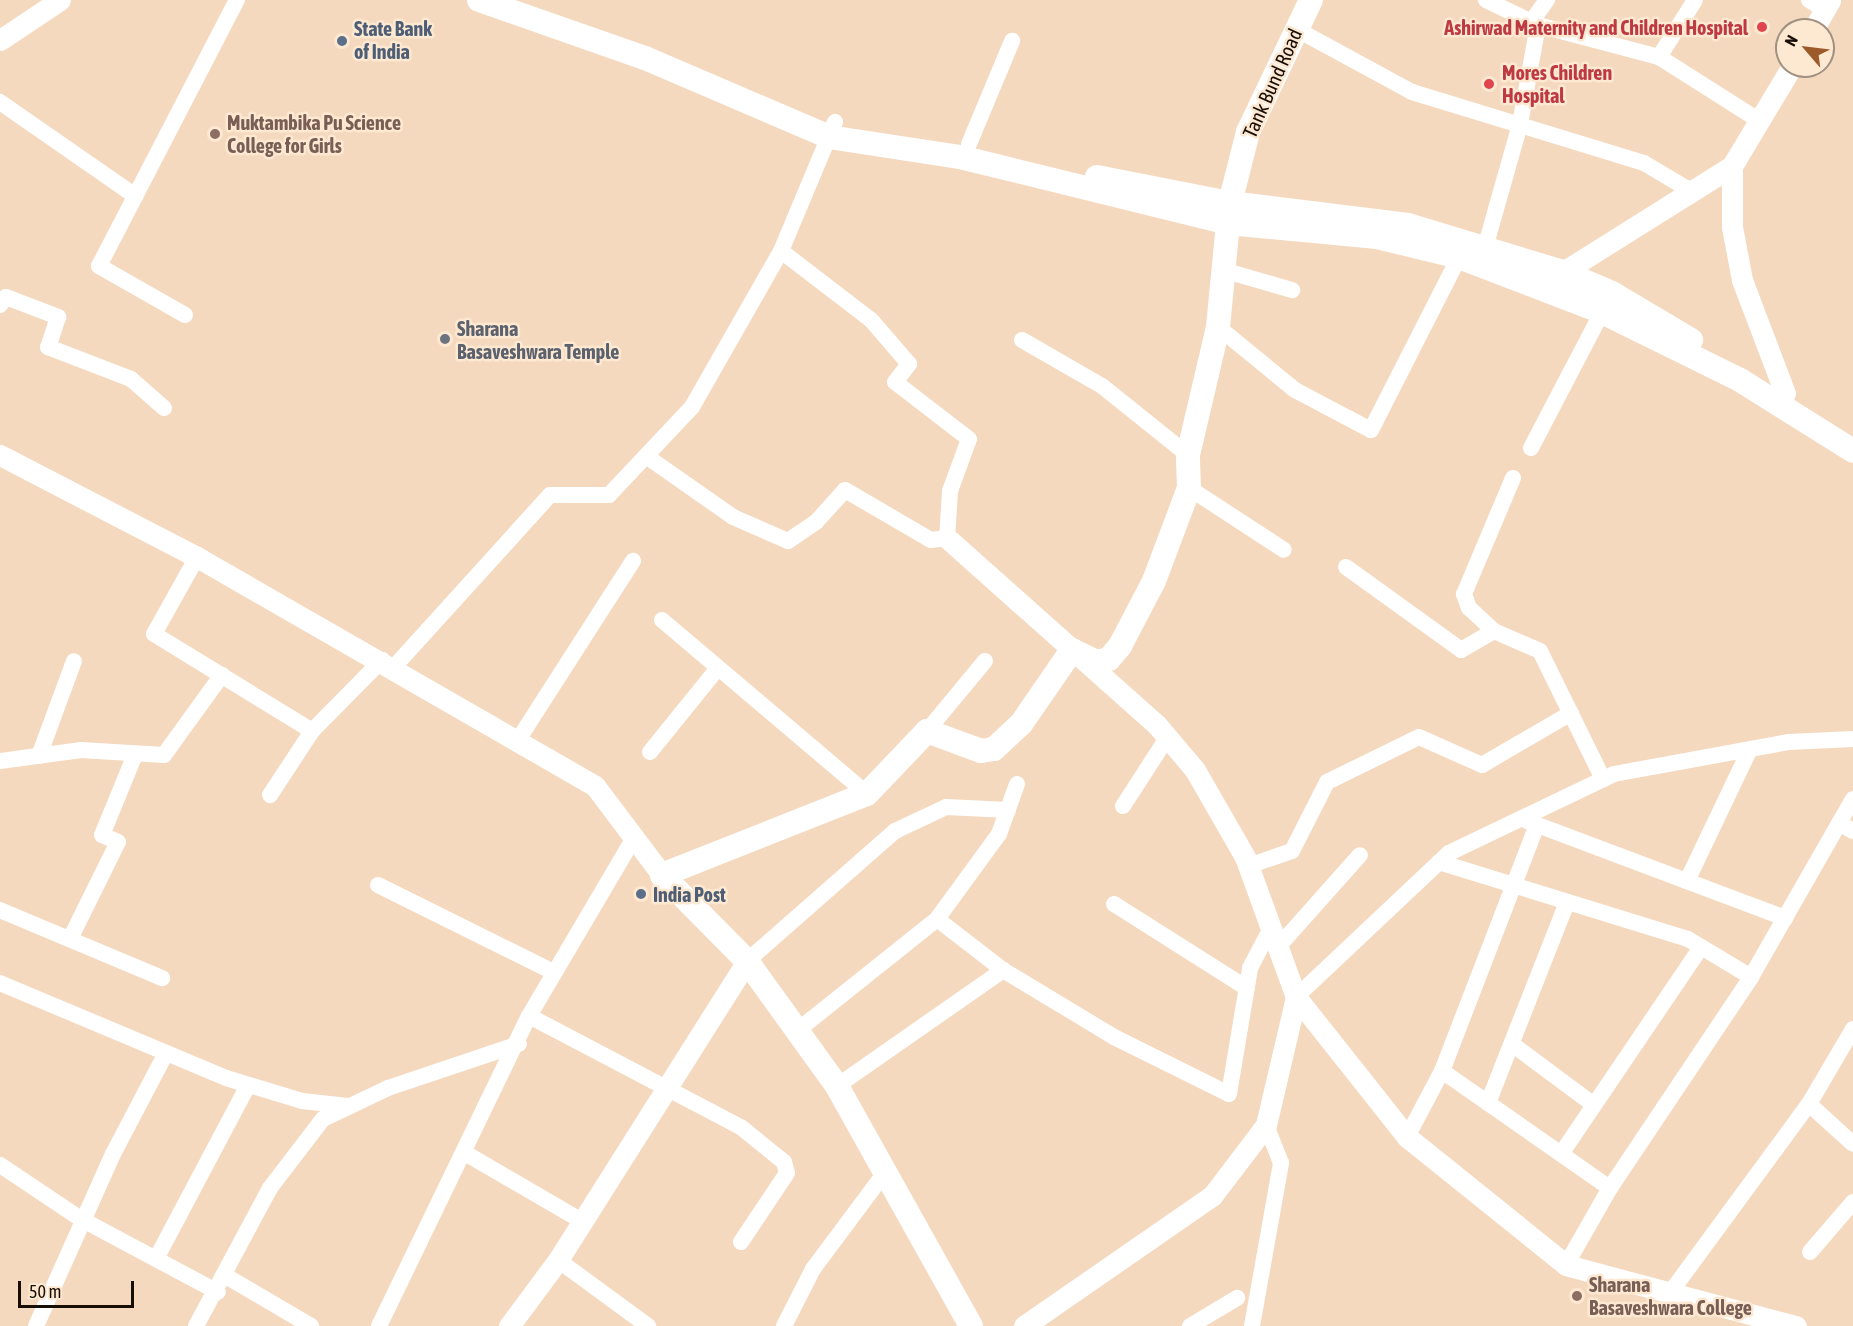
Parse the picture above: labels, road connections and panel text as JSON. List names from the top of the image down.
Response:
{
  "streets": {
    "main road": ["Tank Bund Road"]
  },
  "places": [
    "Ashirwad Maternity and Children Hospital",
    "State Bank of India",
    "Mores Children Hospital",
    "Muktambika Pu Science College for Girls",
    "Sharana Basaveshwara Temple",
    "India Post",
    "Sharana Basaveshwara College"
  ],
  "scale_bar": "50 m",
  "north": "top left"
}
